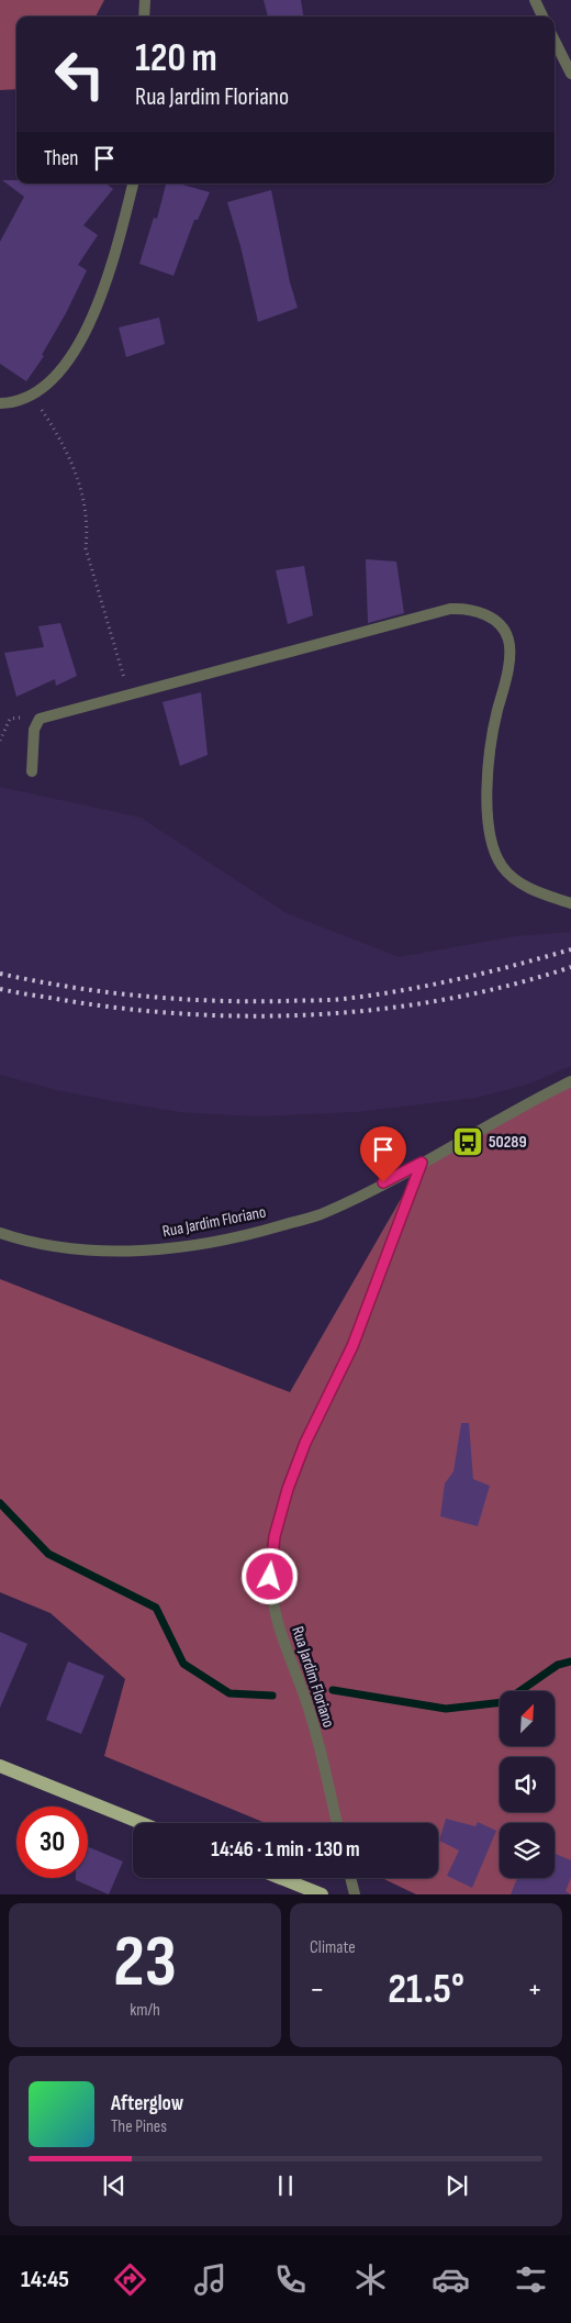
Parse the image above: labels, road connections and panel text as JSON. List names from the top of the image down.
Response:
{
  "streets": {
    "street": ["Rua Jardim Floriano"]
  },
  "places": {
    "bus stop": ["50289"]
  },
  "north": "top right",
  "page": {
    "turn": ["120 m", "Rua Jardim Floriano"],
    "then": "Then",
    "limit": "30",
    "trip": "14:46 · 1 min · 130 m",
    "tile": [
      ["23", "km/h"],
      "Climate"
    ],
    "heat": ["−", "21.5°", "+"],
    "song": ["Afterglow", "The Pines"],
    "tabs": "14:45"
  }
}
